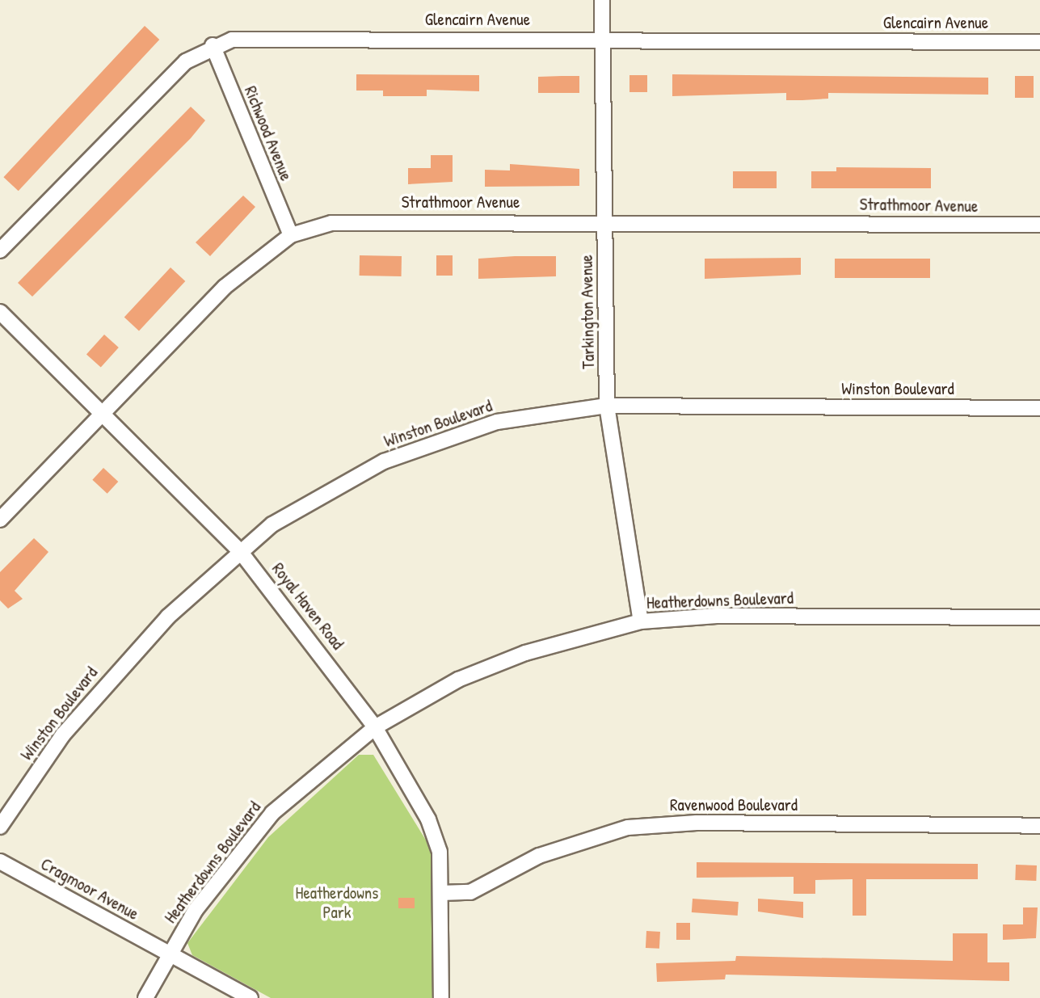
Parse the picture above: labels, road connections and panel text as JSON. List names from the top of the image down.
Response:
{
  "streets": {
    "street": [
      "Glencairn Avenue",
      "Richwood Avenue",
      "Strathmoor Avenue",
      "Tarkington Avenue",
      "Winston Boulevard",
      "Heatherdowns Boulevard",
      "Royal Haven Road",
      "Ravenwood Boulevard",
      "Cragmoor Avenue"
    ]
  },
  "crossings": [
    ["Glencairn Avenue", "Richwood Avenue"],
    ["Glencairn Avenue", "Tarkington Avenue"],
    ["Richwood Avenue", "Strathmoor Avenue"],
    ["Strathmoor Avenue", "Tarkington Avenue"],
    ["Strathmoor Avenue", "Royal Haven Road"],
    ["Tarkington Avenue", "Winston Boulevard"],
    ["Tarkington Avenue", "Heatherdowns Boulevard"],
    ["Winston Boulevard", "Royal Haven Road"],
    ["Heatherdowns Boulevard", "Royal Haven Road"],
    ["Heatherdowns Boulevard", "Cragmoor Avenue"],
    ["Royal Haven Road", "Ravenwood Boulevard"]
  ],
  "parks": ["Heatherdowns Park"]
}
